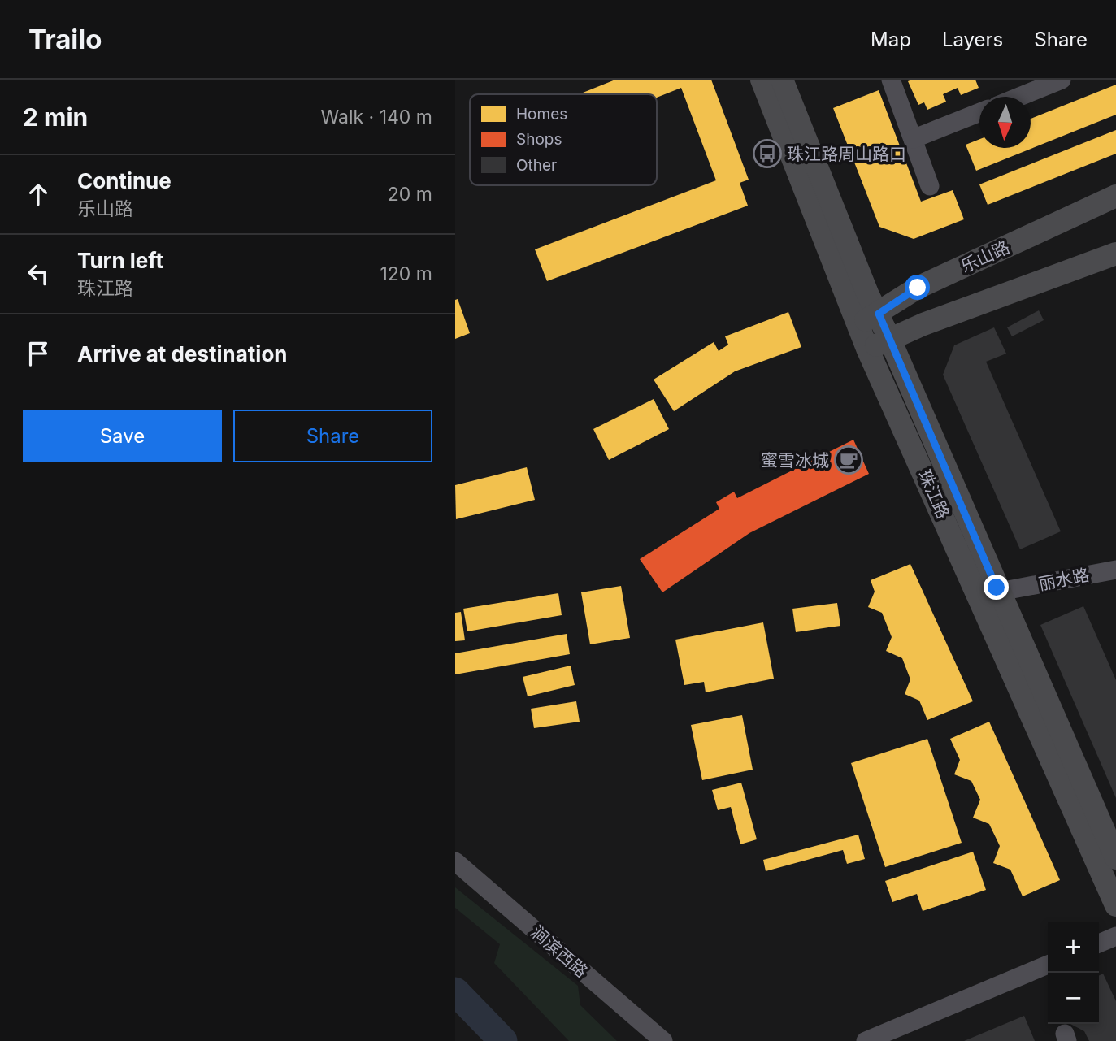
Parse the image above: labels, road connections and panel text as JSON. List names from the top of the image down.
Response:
{
  "streets": {
    "main road": ["乐山路", "珠江路"],
    "street": ["丽水路", "涧滨西路"]
  },
  "crossings": [
    ["乐山路", "珠江路"],
    ["珠江路", "丽水路"]
  ],
  "places": {
    "bus stop": ["珠江路周山路口"],
    "cafe": ["蜜雪冰城"]
  },
  "legend": ["Homes", "Shops", "Other"],
  "north": "bottom",
  "page": {
    "header": "Trailo",
    "nav": ["Map", "Layers", "Share"],
    "heading": ["2 min", "Walk · 140 m"],
    "list": [
      ["Continue", "乐山路", "20 m"],
      ["Turn left", "珠江路", "120 m"],
      "Arrive at destination"
    ],
    "buttons": ["Save", "Share"],
    "map_buttons": ["+", "−"]
  }
}
